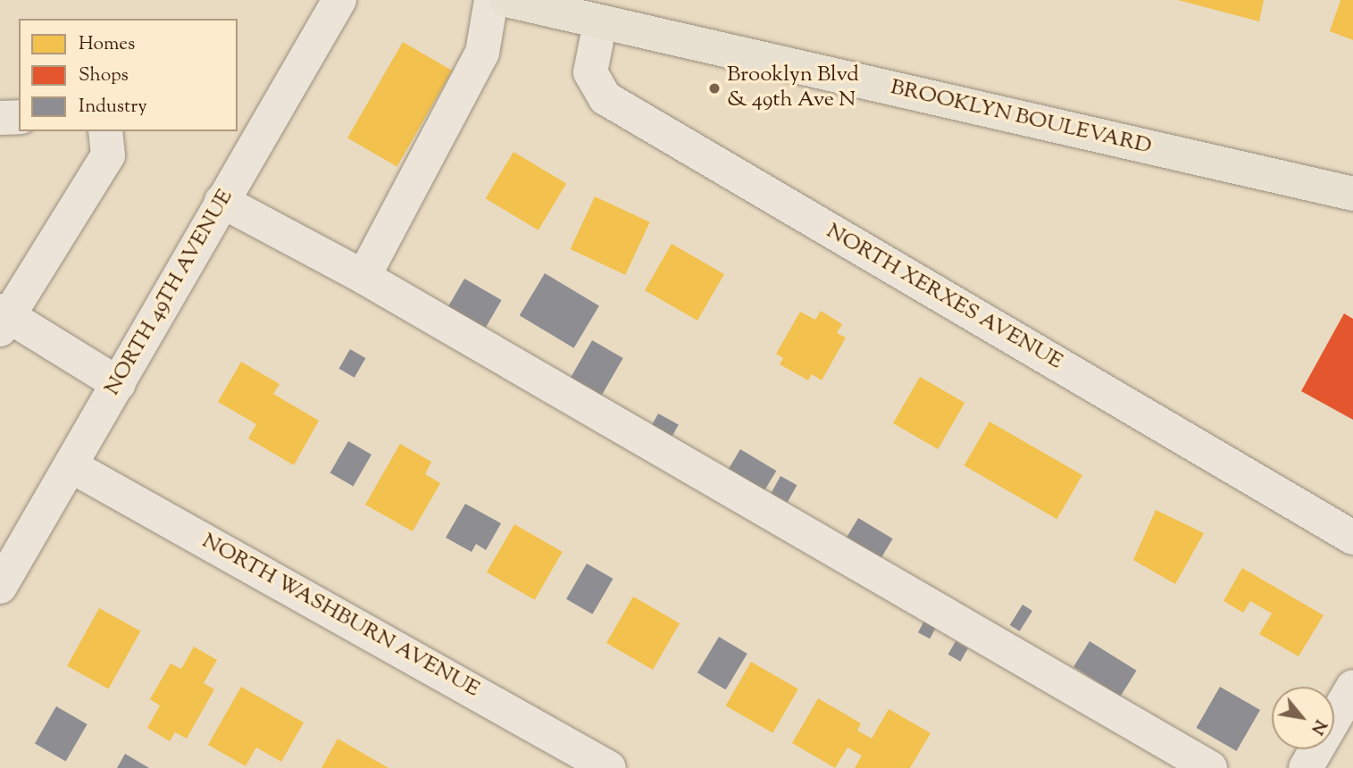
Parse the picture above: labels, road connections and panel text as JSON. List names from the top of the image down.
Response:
{
  "streets": {
    "main road": ["BROOKLYN BOULEVARD"],
    "street": ["NORTH 49TH AVENUE", "NORTH XERXES AVENUE", "NORTH WASHBURN AVENUE"]
  },
  "crossings": [
    ["BROOKLYN BOULEVARD", "NORTH XERXES AVENUE"],
    ["NORTH 49TH AVENUE", "NORTH WASHBURN AVENUE"]
  ],
  "places": ["Brooklyn Blvd & 49th Ave N"],
  "legend": ["Homes", "Shops", "Industry"],
  "north": "bottom right"
}
